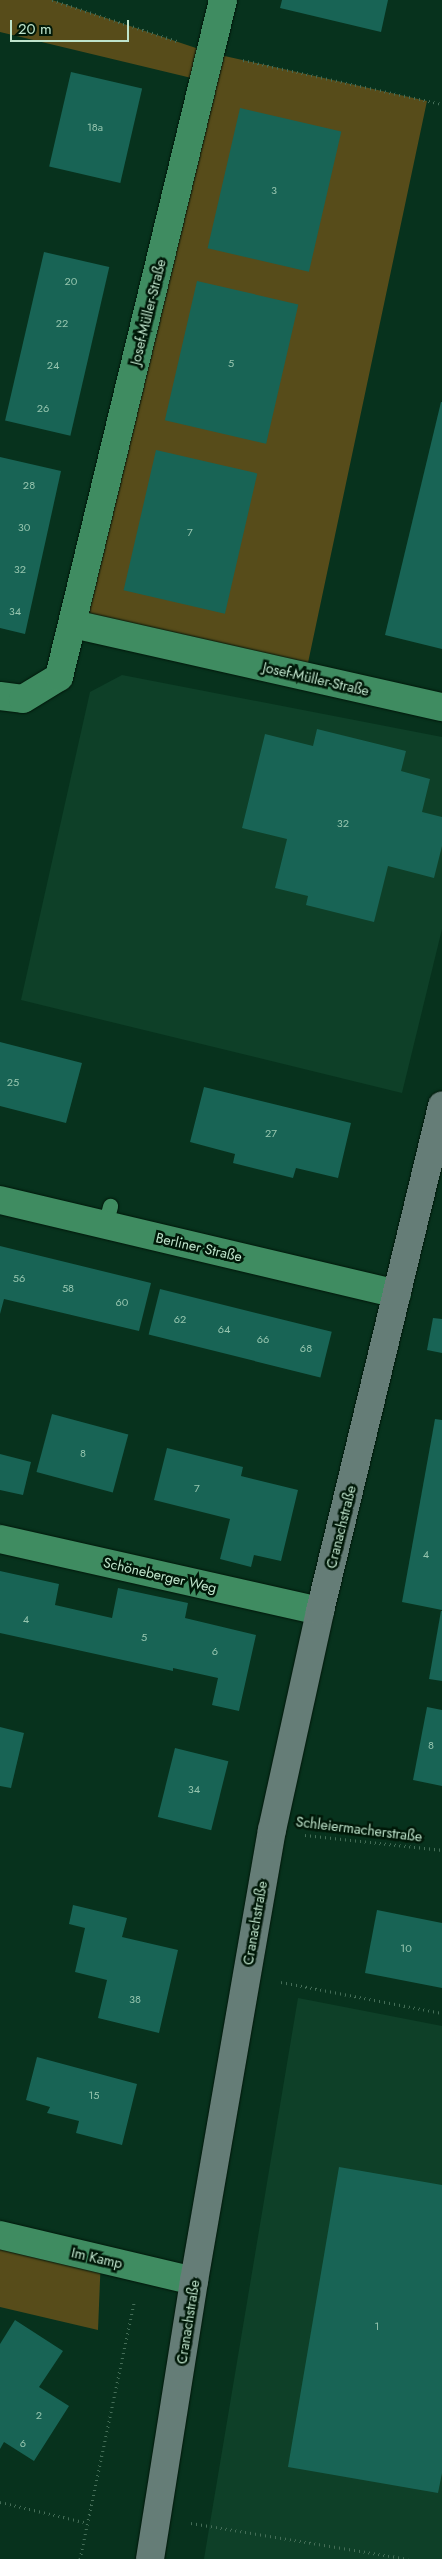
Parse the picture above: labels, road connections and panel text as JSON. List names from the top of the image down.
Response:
{
  "streets": {
    "street": [
      "Josef-Müller-Straße",
      "Berliner Straße",
      "Cranachstraße",
      "Schöneberger Weg",
      "Im Kamp"
    ],
    "path": ["Schleiermacherstraße"]
  },
  "crossings": [
    ["Berliner Straße", "Cranachstraße"],
    ["Cranachstraße", "Schöneberger Weg"],
    ["Cranachstraße", "Schleiermacherstraße"],
    ["Cranachstraße", "Im Kamp"]
  ],
  "house_numbers": [
    "18a",
    "3",
    "20",
    "22",
    "5",
    "24",
    "26",
    "28",
    "30",
    "7",
    "32",
    "34",
    "32",
    "25",
    "27",
    "56",
    "58",
    "60",
    "62",
    "64",
    "66",
    "68",
    "8",
    "7",
    "4",
    "4",
    "5",
    "6",
    "8",
    "34",
    "10",
    "38",
    "15",
    "1",
    "2",
    "6"
  ],
  "scale_bar": "20 m"
}
